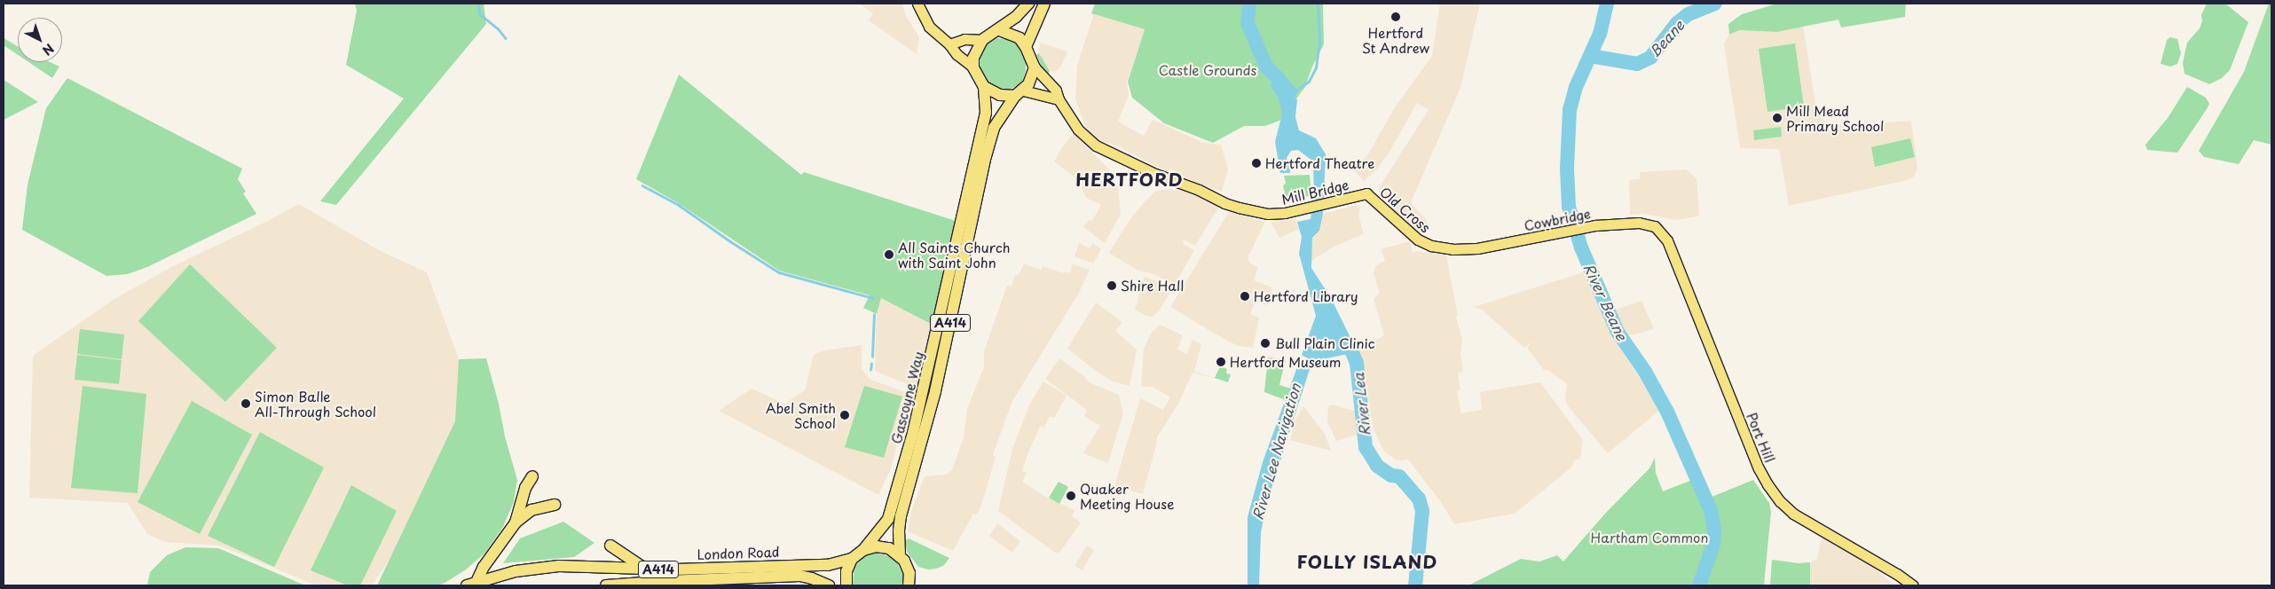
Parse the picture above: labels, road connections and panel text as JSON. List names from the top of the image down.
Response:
{
  "streets": {
    "highway": ["A414", "Gascoyne Way", "London Road"],
    "main road": [
      "Mill Bridge",
      "Old Cross",
      "Cowbridge",
      "Port Hill"
    ]
  },
  "crossings": [
    ["Mill Bridge", "Old Cross"],
    ["Mill Bridge", "Gascoyne Way"],
    ["Old Cross", "Cowbridge"],
    ["Cowbridge", "Port Hill"]
  ],
  "districts": ["HERTFORD", "FOLLY ISLAND"],
  "water": [
    "Beane",
    "River Beane",
    "River Lea",
    "River Lee Navigation"
  ],
  "parks": ["Castle Grounds", "Hartham Common"],
  "places": [
    "Hertford St Andrew",
    "Mill Mead Primary School",
    "Hertford Theatre",
    "All Saints Church with Saint John",
    "Shire Hall",
    "Hertford Library",
    "Bull Plain Clinic",
    "Hertford Museum",
    "Simon Balle All-Through School",
    "Abel Smith School",
    "Quaker Meeting House"
  ],
  "north": "bottom right"
}
